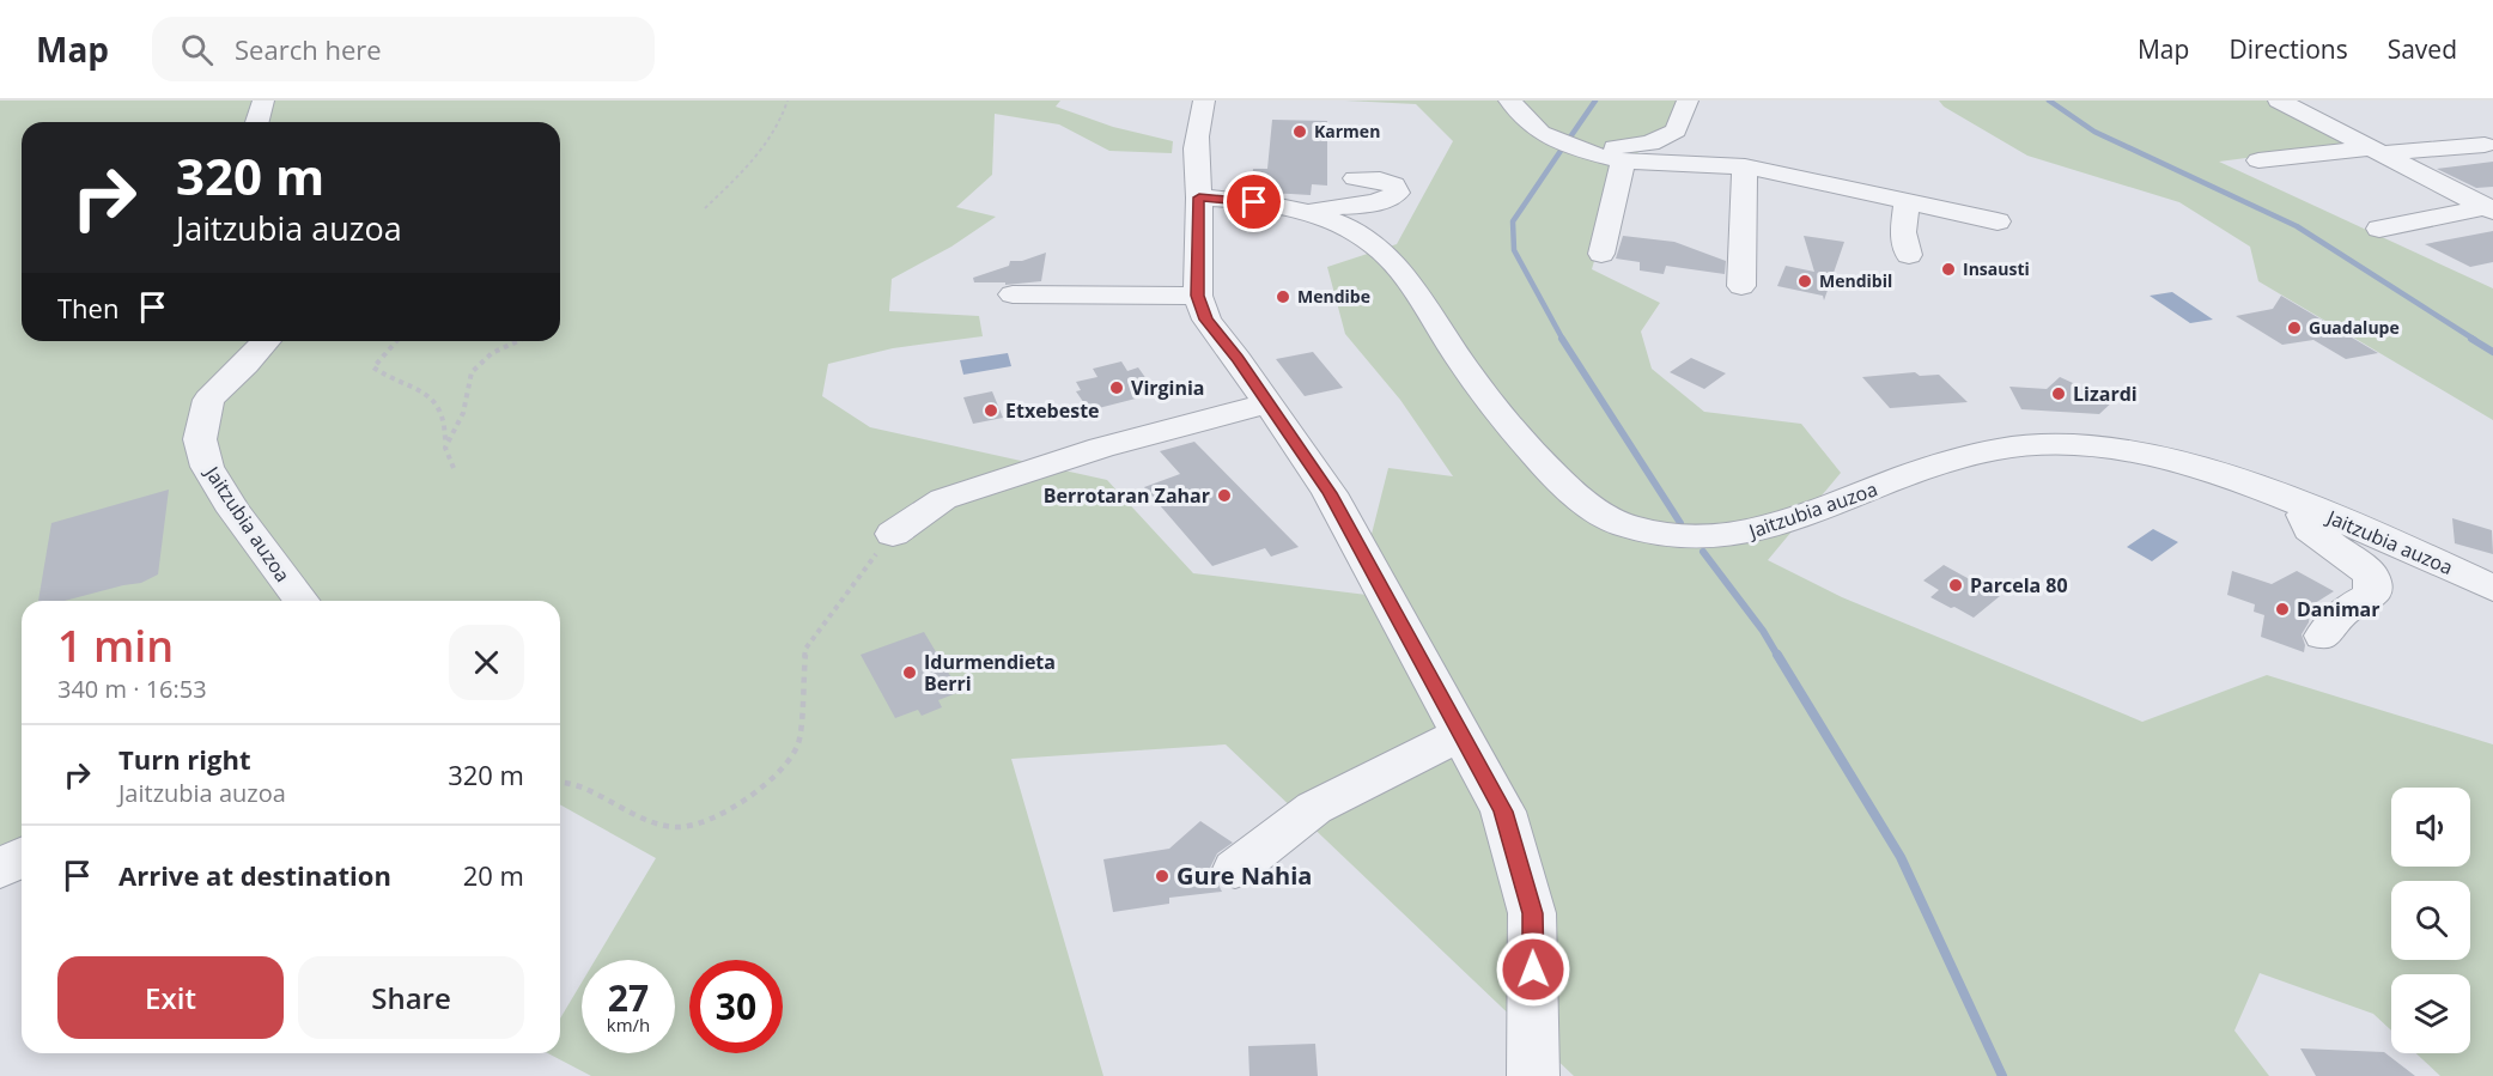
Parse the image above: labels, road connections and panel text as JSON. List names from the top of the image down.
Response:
{
  "streets": {
    "street": ["Jaitzubia auzoa"]
  },
  "places": [
    "Karmen",
    "Insausti",
    "Mendibil",
    "Mendibe",
    "Guadalupe",
    "Virginia",
    "Lizardi",
    "Etxebeste",
    "Berrotaran Zahar",
    "Parcela 80",
    "Danimar",
    "Idurmendieta Berri",
    "Gure Nahia"
  ],
  "page": {
    "header": "Map",
    "search": "Search here",
    "nav": ["Map", "Directions", "Saved"],
    "turn": ["320 m", "Jaitzubia auzoa"],
    "then": "Then",
    "heading": ["1 min", "340 m · 16:53"],
    "list": [
      {
        "name": "Turn right",
        "note": "Jaitzubia auzoa",
        "value": "320 m"
      },
      {
        "name": "Arrive at destination",
        "value": "20 m"
      }
    ],
    "buttons": ["Exit", "Share"],
    "speed": "27 km/h",
    "limit": "30"
  }
}
